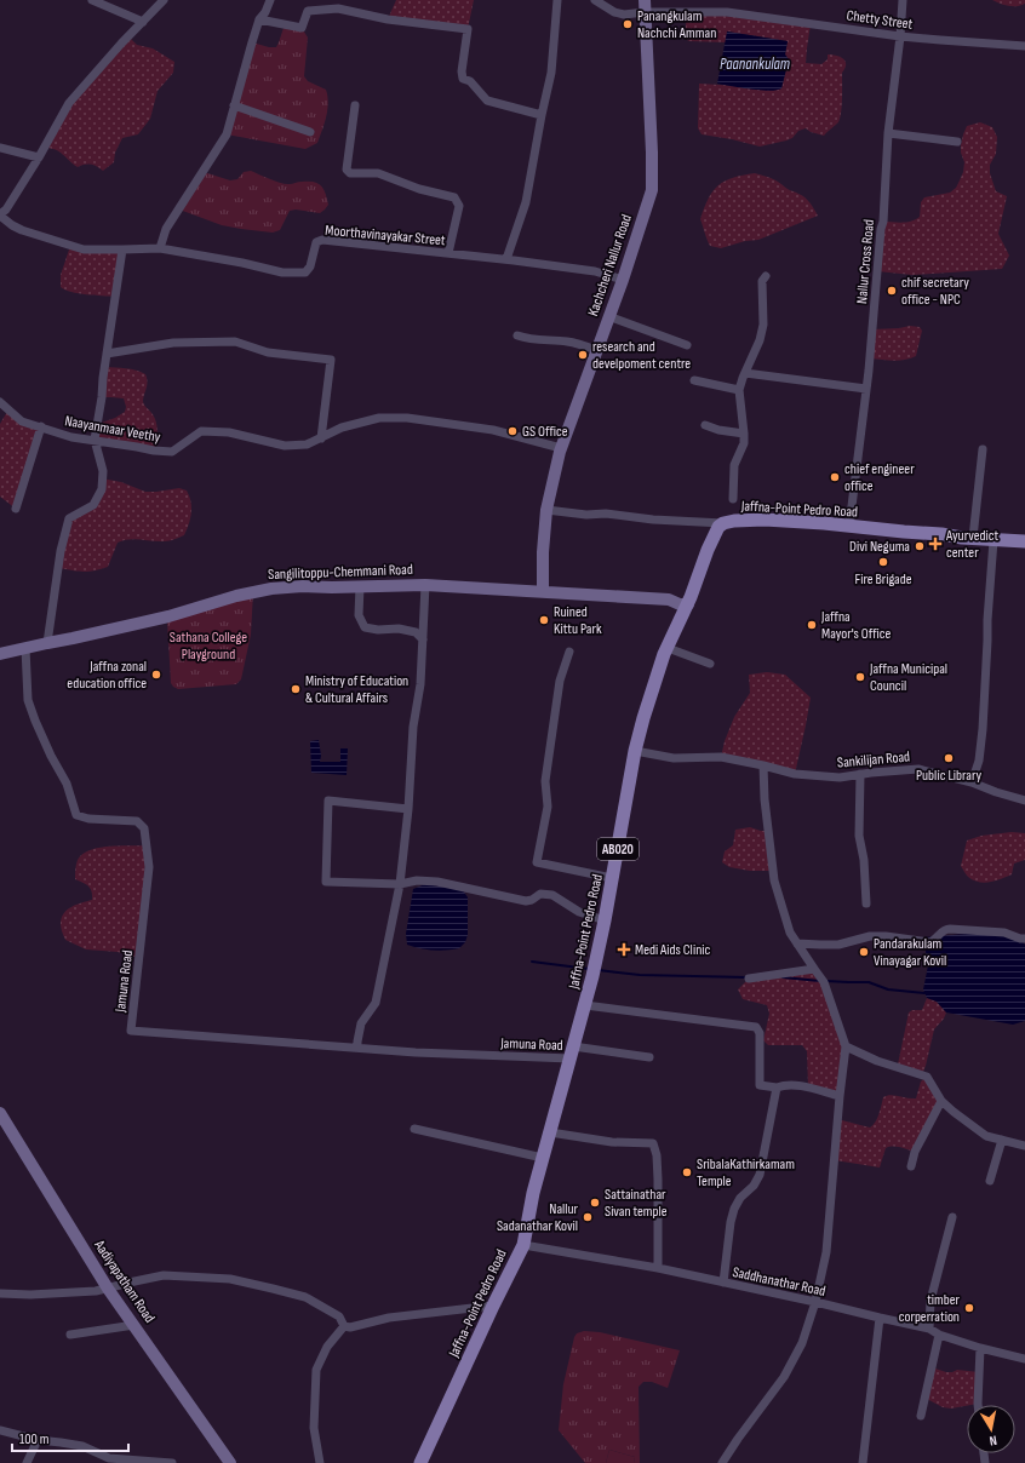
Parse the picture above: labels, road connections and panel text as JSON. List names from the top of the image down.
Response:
{
  "streets": {
    "main road": ["Jaffna-Point Pedro Road", "AB020"],
    "street": [
      "Chetty Street",
      "Moorthavinayakar Street",
      "Nallur Cross Road",
      "Kachcheri Nallur Road",
      "Naayanmaar Veethy",
      "Sangilitoppu-Chemmani Road",
      "Sankilijan Road",
      "Jamuna Road",
      "Aadiyapatham Road",
      "Saddhanathar Road"
    ]
  },
  "crossings": [
    ["Chetty Street", "Nallur Cross Road"],
    ["Chetty Street", "Kachcheri Nallur Road"],
    ["Moorthavinayakar Street", "Kachcheri Nallur Road"],
    ["Nallur Cross Road", "Jaffna-Point Pedro Road"],
    ["Kachcheri Nallur Road", "Naayanmaar Veethy"],
    ["Kachcheri Nallur Road", "Sangilitoppu-Chemmani Road"],
    ["Jaffna-Point Pedro Road", "Sangilitoppu-Chemmani Road"],
    ["Jaffna-Point Pedro Road", "Sankilijan Road"],
    ["Jaffna-Point Pedro Road", "Jamuna Road"],
    ["Jaffna-Point Pedro Road", "Saddhanathar Road"],
    ["Sangilitoppu-Chemmani Road", "Jamuna Road"]
  ],
  "water": ["Paanankulam"],
  "parks": ["Sathana College Playground"],
  "places": {
    "other": [
      "Panangkulam Nachchi Amman",
      "chif secretary office - NPC",
      "research and develpoment centre",
      "GS Office",
      "chief engineer office",
      "Divi Neguma",
      "Fire Brigade",
      "Ruined Kittu Park",
      "Jaffna Mayor's Office",
      "Jaffna zonal education office",
      "Jaffna Municipal Council",
      "Ministry of Education & Cultural Affairs",
      "Public Library",
      "Pandarakulam Vinayagar Kovil",
      "SribalaKathirkamam Temple",
      "Sattainathar Sivan temple",
      "Nallur Sadanathar Kovil",
      "timber corperration"
    ],
    "health": ["Ayurvedict center", "Medi Aids Clinic"]
  },
  "scale_bar": "100 m",
  "north": "bottom"
}
